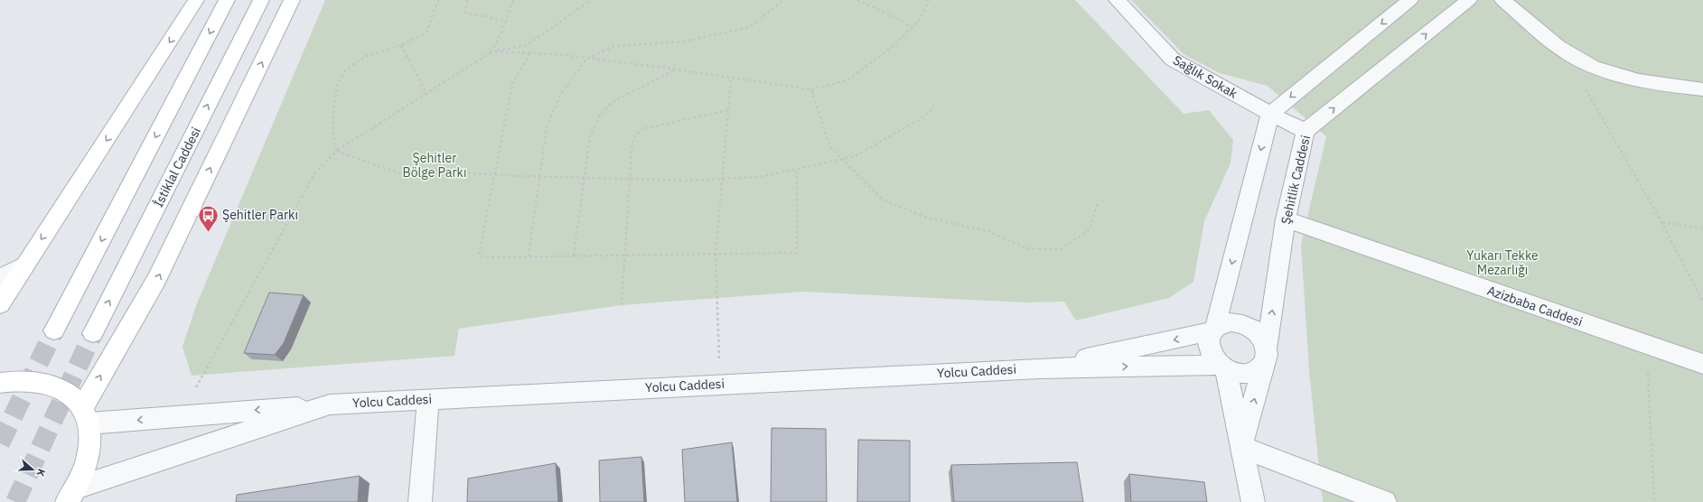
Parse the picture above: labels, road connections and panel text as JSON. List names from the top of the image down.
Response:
{
  "streets": {
    "street": [
      "Sağlık Sokak",
      "İstiklal Caddesi",
      "Şehitlik Caddesi",
      "Azizbaba Caddesi",
      "Yolcu Caddesi"
    ]
  },
  "crossings": [
    ["Sağlık Sokak", "Şehitlik Caddesi"],
    ["Şehitlik Caddesi", "Azizbaba Caddesi"],
    ["Şehitlik Caddesi", "Yolcu Caddesi"]
  ],
  "parks": ["Şehitler Bölge Parkı", "Yukarı Tekke Mezarlığı"],
  "places": {
    "bus stop": ["Şehitler Parkı"]
  },
  "north": "right"
}
